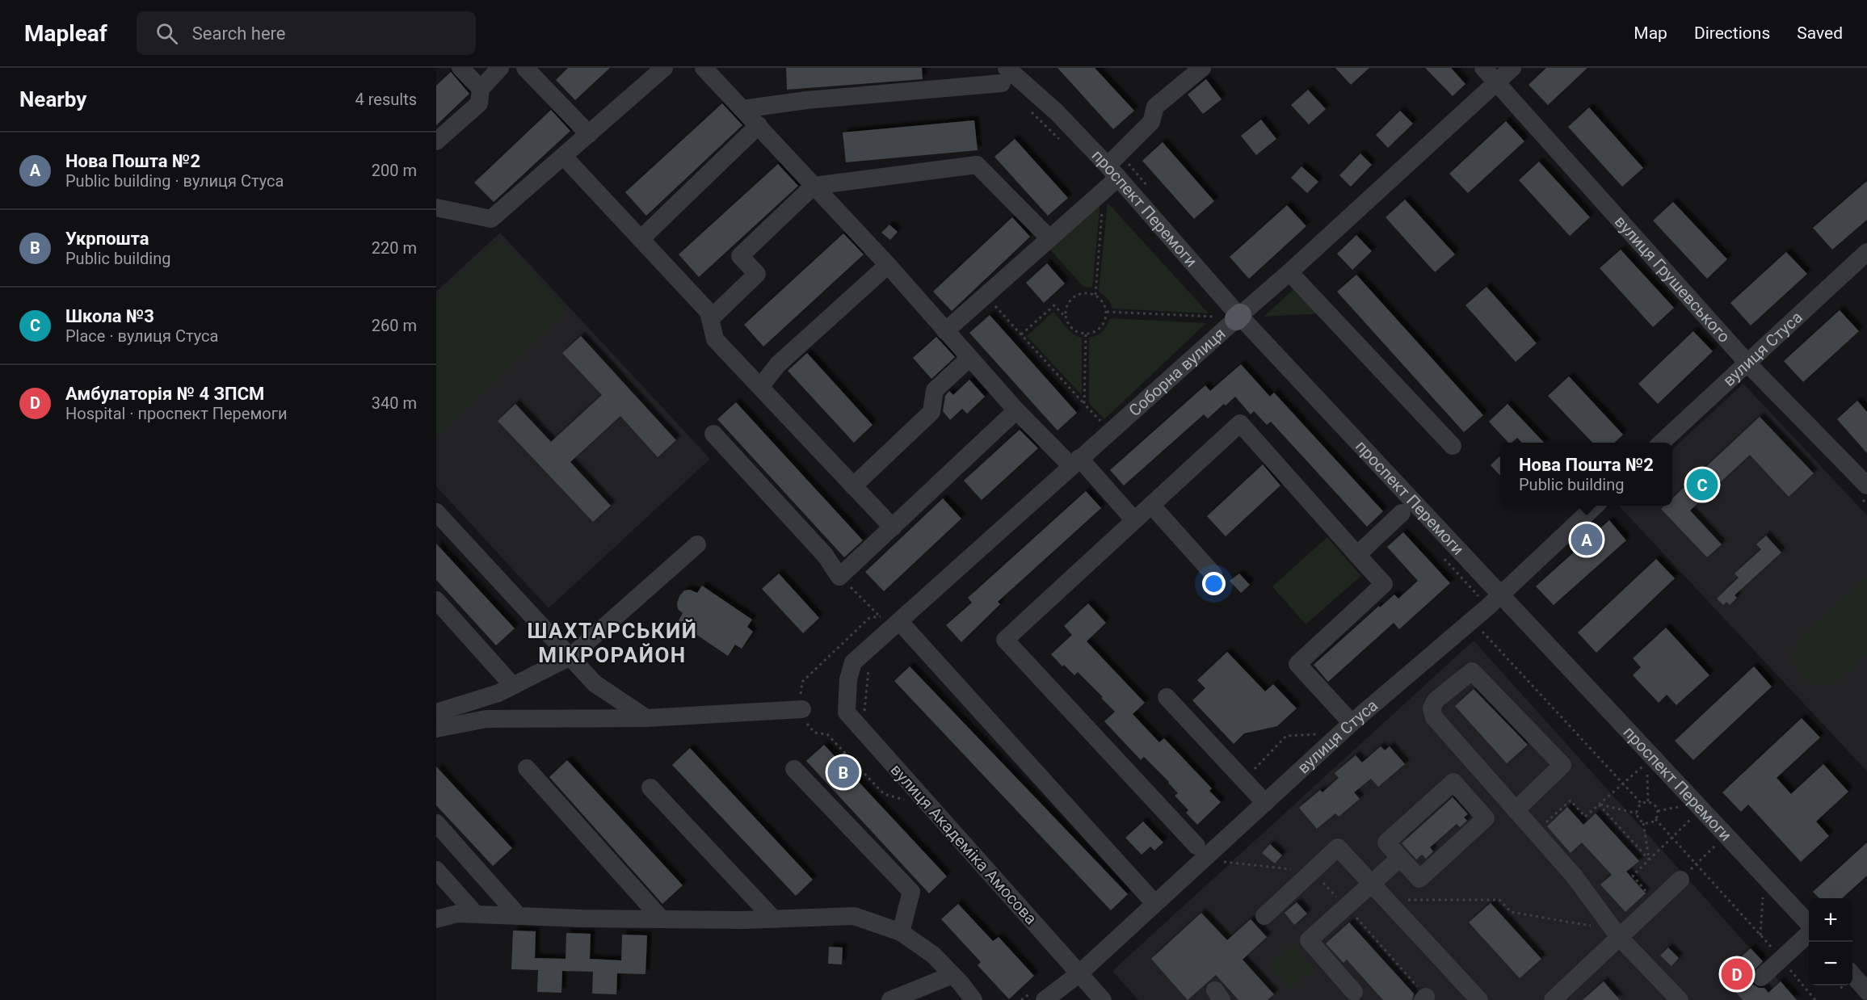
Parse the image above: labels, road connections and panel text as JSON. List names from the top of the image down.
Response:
{
  "streets": {
    "street": [
      "проспект Перемоги",
      "вулиця Грушевського",
      "вулиця Стуса",
      "Соборна вулиця",
      "вулиця Академіка Амосова"
    ]
  },
  "crossings": [
    ["проспект Перемоги", "вулиця Стуса"],
    ["проспект Перемоги", "Соборна вулиця"],
    ["вулиця Грушевського", "вулиця Стуса"],
    ["вулиця Грушевського", "Соборна вулиця"],
    ["вулиця Стуса", "вулиця Академіка Амосова"],
    ["Соборна вулиця", "вулиця Академіка Амосова"]
  ],
  "districts": ["ШАХТАРСЬКИЙ МІКРОРАЙОН"],
  "page": {
    "header": "Mapleaf",
    "search": "Search here",
    "nav": ["Map", "Directions", "Saved"],
    "heading": ["Nearby", "4 results"],
    "list": [
      {
        "mark": "A",
        "name": "Нова Пошта №2",
        "note": "Public building · вулиця Стуса",
        "value": "200 m"
      },
      {
        "mark": "B",
        "name": "Укрпошта",
        "note": "Public building",
        "value": "220 m"
      },
      {
        "mark": "C",
        "name": "Школа №3",
        "note": "Place · вулиця Стуса",
        "value": "260 m"
      },
      {
        "mark": "D",
        "name": "Амбулаторія № 4 ЗПСМ",
        "note": "Hospital · проспект Перемоги",
        "value": "340 m"
      }
    ],
    "popup": ["Нова Пошта №2", "Public building"],
    "pins": [
      "C",
      "A",
      "B",
      "D"
    ],
    "map_buttons": ["+", "−"]
  }
}
